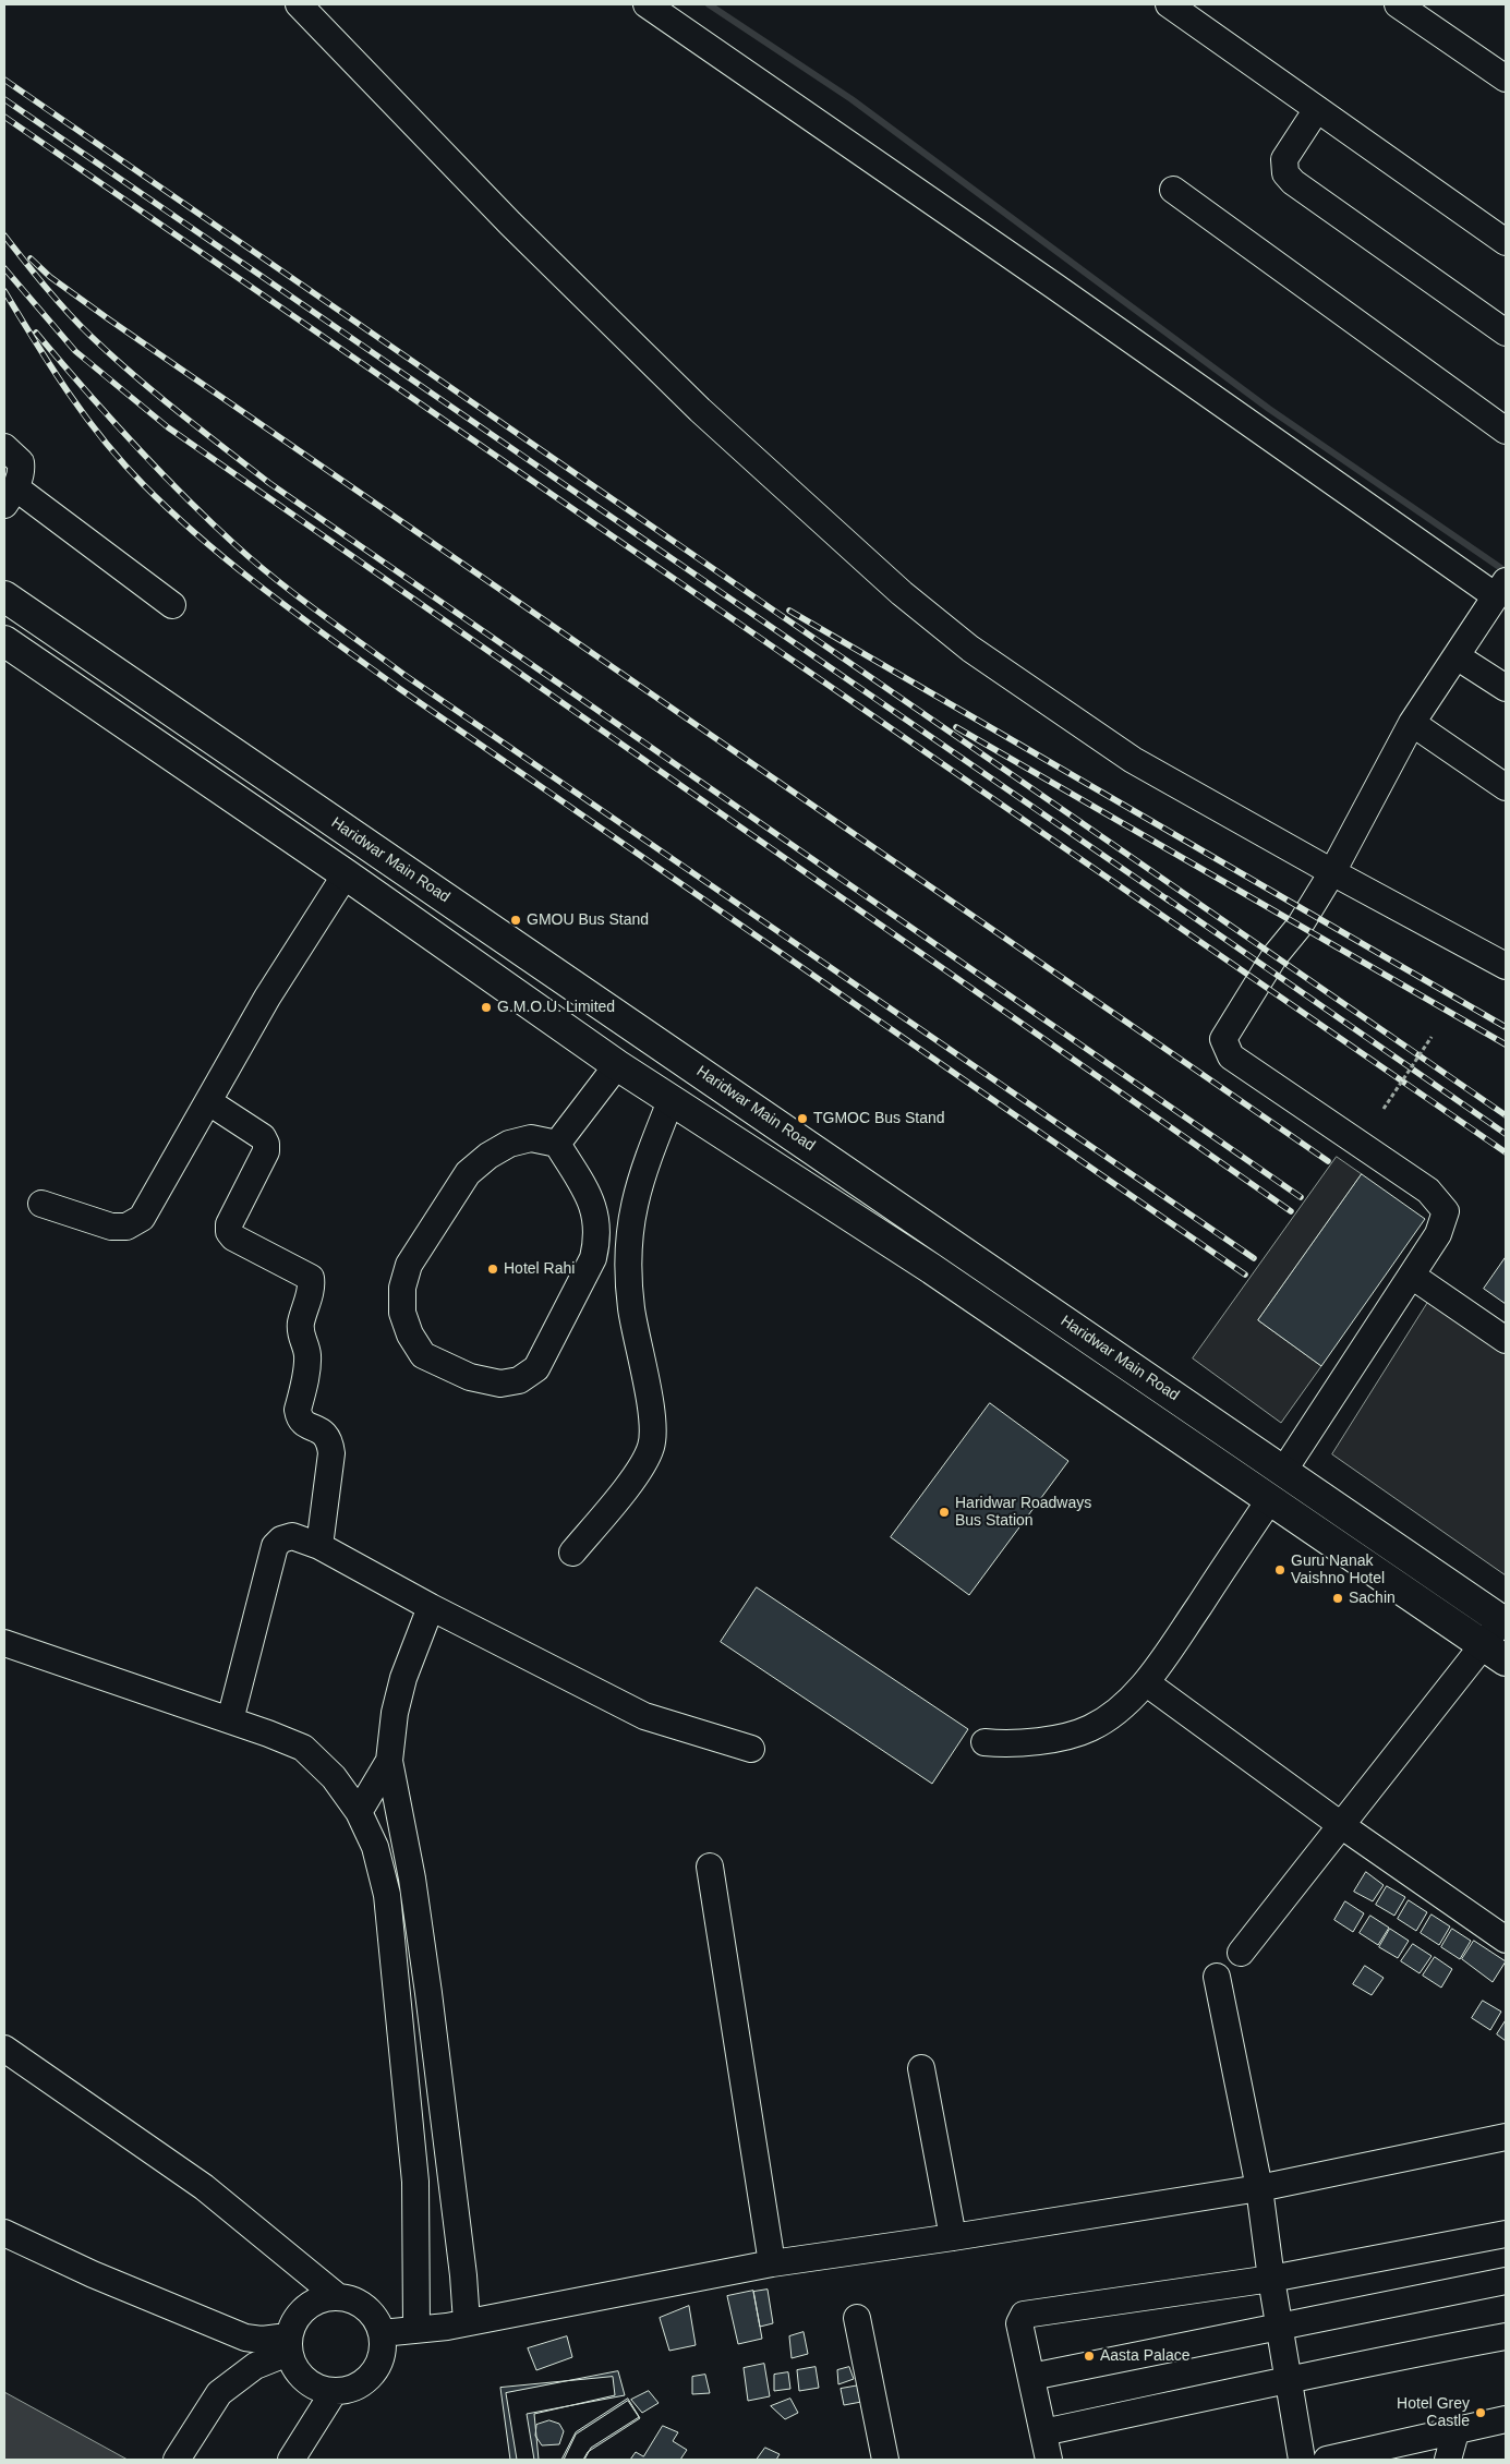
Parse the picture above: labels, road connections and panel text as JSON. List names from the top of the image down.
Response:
{
  "streets": {
    "main road": ["Haridwar Main Road"]
  },
  "places": [
    "GMOU Bus Stand",
    "G.M.O.U. Limited",
    "TGMOC Bus Stand",
    "Hotel Rahi",
    "Haridwar Roadways Bus Station",
    "Guru Nanak Vaishno Hotel",
    "Sachin",
    "Aasta Palace",
    "Hotel Grey Castle"
  ]
}
